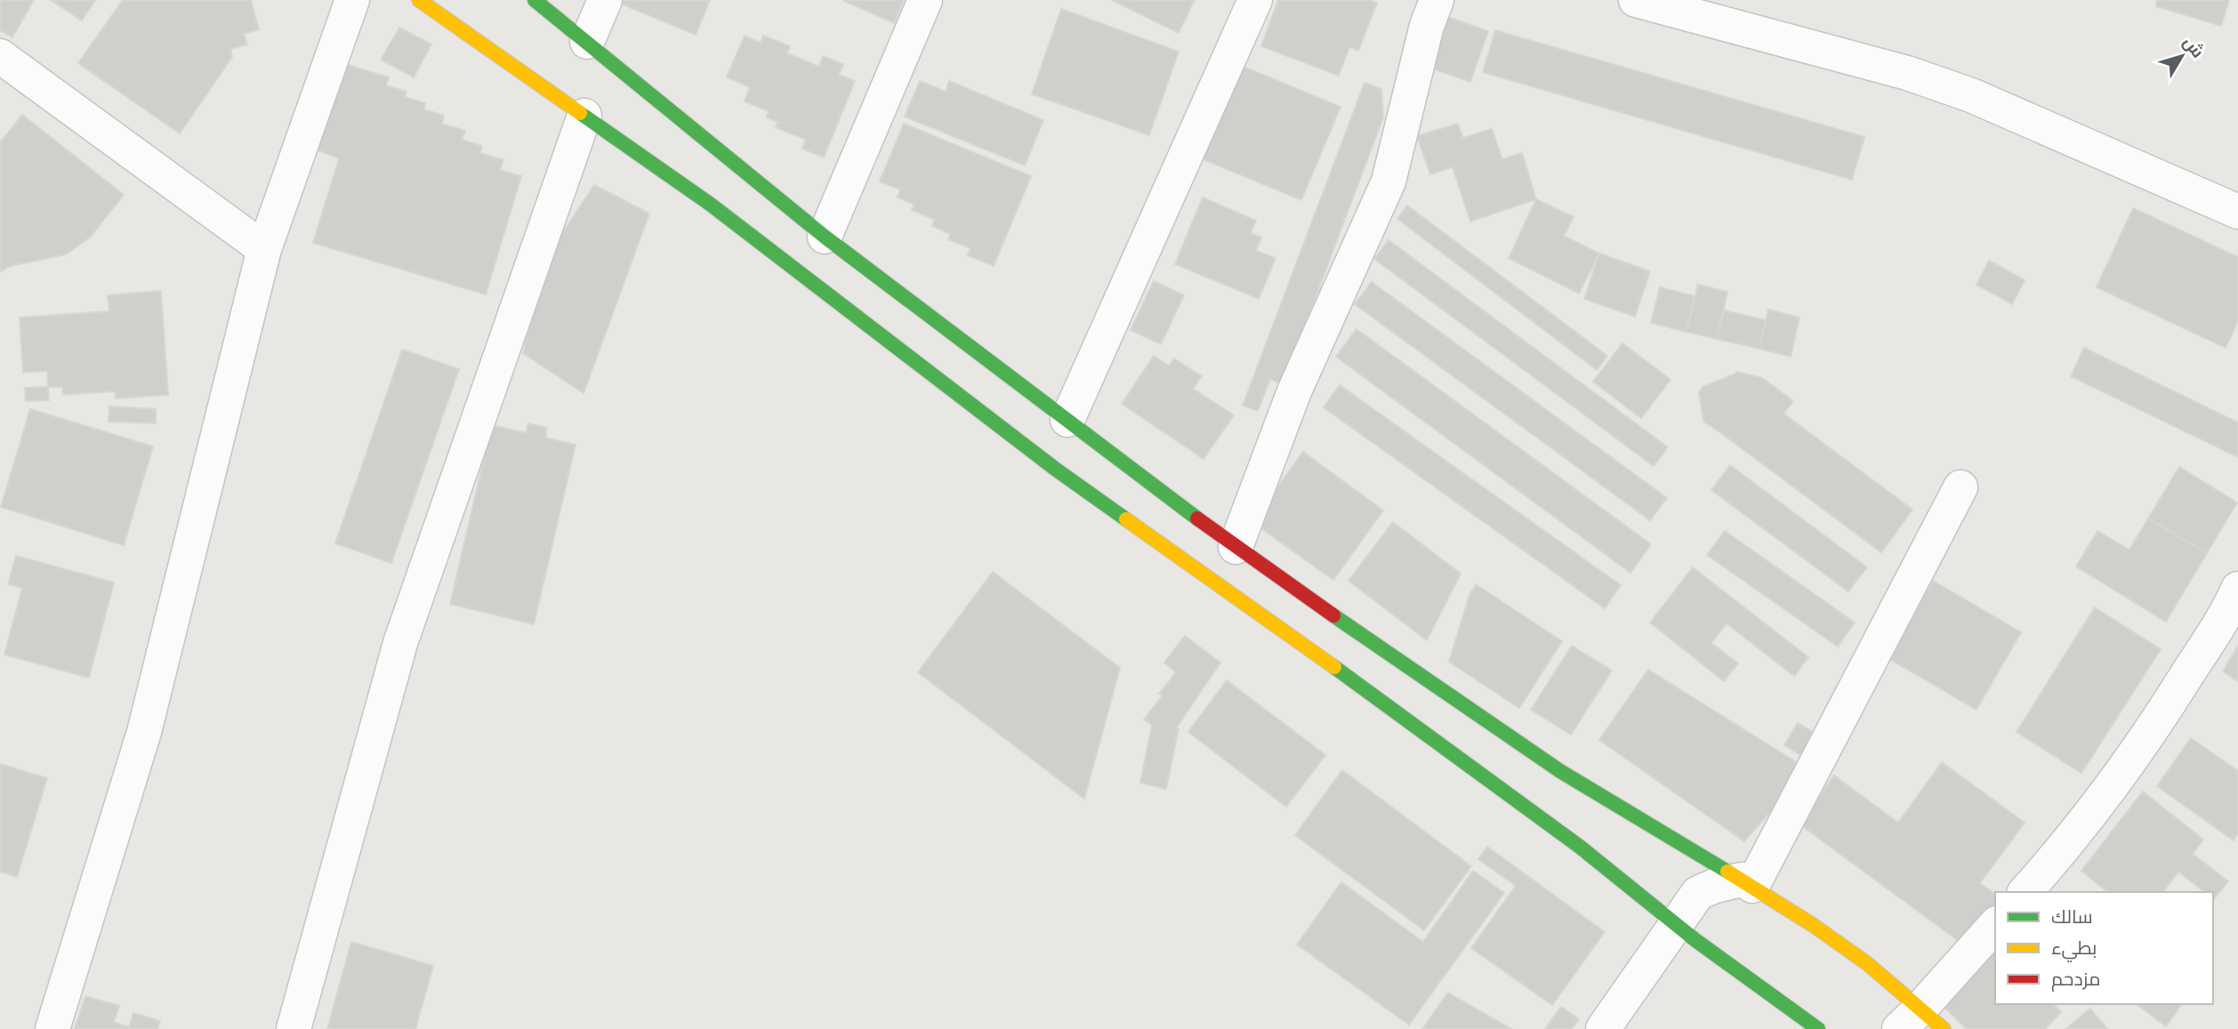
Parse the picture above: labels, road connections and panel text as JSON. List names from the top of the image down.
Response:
{
  "legend": ["سالك", "بطيء", "مزدحم"],
  "north": "top right"
}
